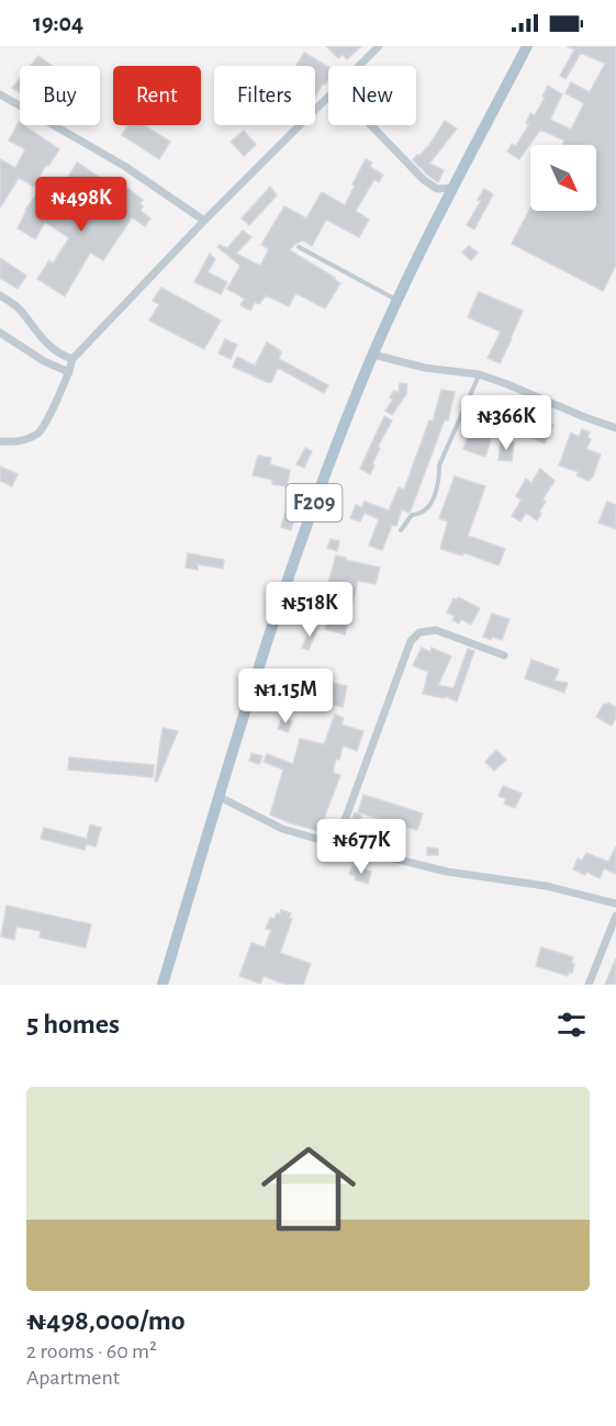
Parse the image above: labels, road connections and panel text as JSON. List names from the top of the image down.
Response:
{
  "streets": {
    "main road": ["F209"]
  },
  "north": "bottom right",
  "page": {
    "status": "19:04",
    "chip": [
      "Buy",
      "Rent",
      "Filters",
      "New"
    ],
    "price": [
      "₦498K",
      "₦366K",
      "₦518K",
      "₦1.15M",
      "₦677K"
    ],
    "heading": "5 homes",
    "list": [
      {
        "name": "₦498,000/mo",
        "note": "2 rooms · 60 m² · Apartment"
      }
    ]
  }
}
